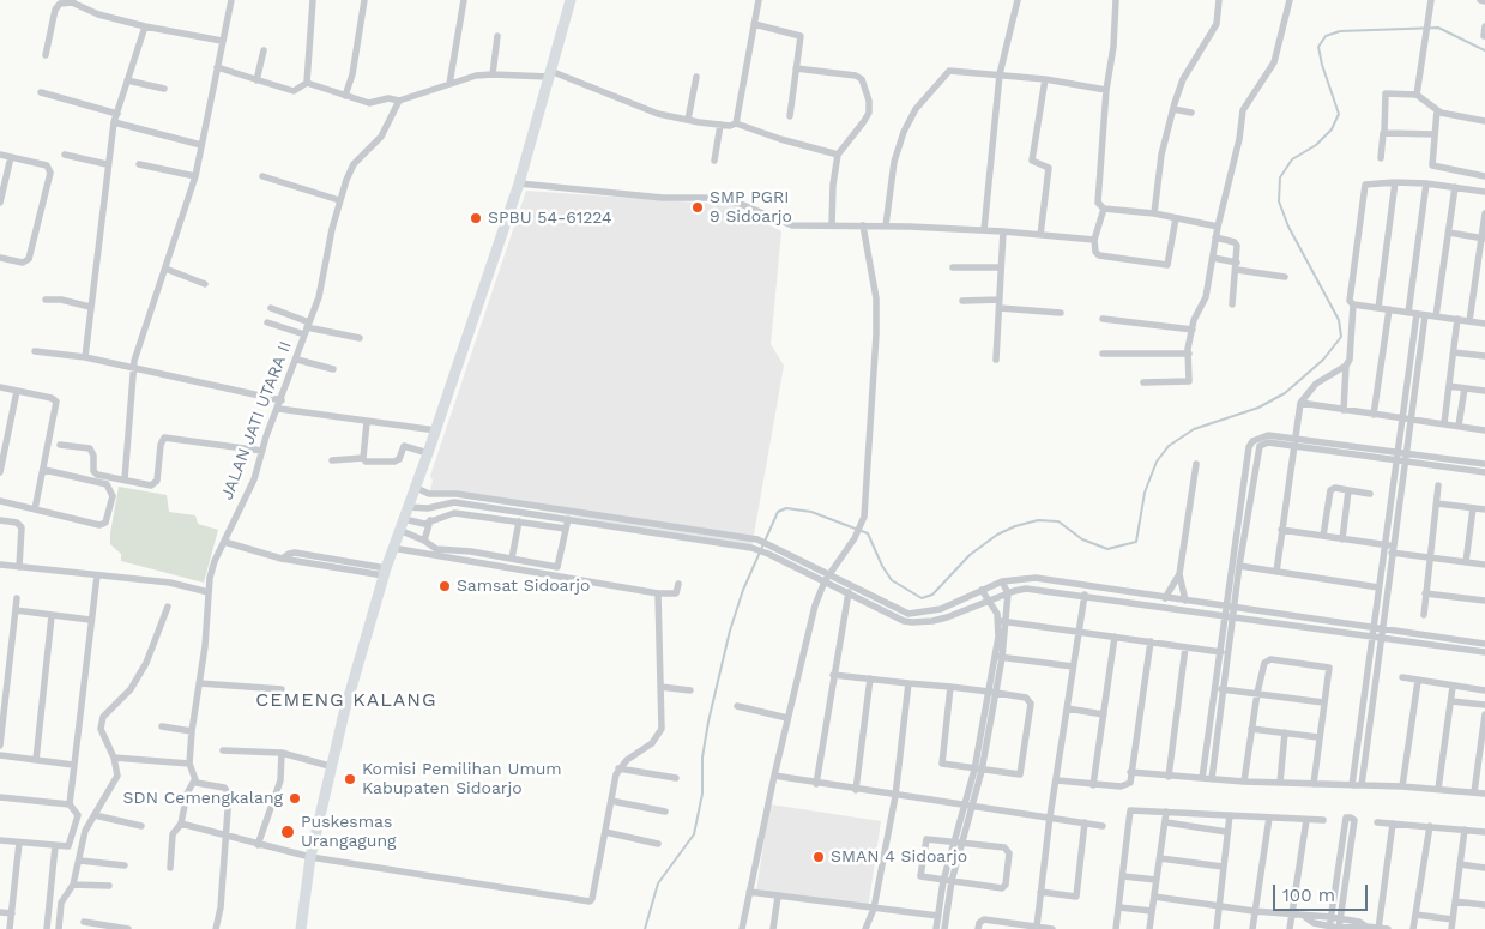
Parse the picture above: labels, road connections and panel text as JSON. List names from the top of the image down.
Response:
{
  "streets": {
    "street": ["JALAN JATI UTARA II"]
  },
  "districts": ["CEMENG KALANG"],
  "places": [
    "SMP PGRI 9 Sidoarjo",
    "SPBU 54-61224",
    "Samsat Sidoarjo",
    "Komisi Pemilihan Umum Kabupaten Sidoarjo",
    "SDN Cemengkalang",
    "Puskesmas Urangagung",
    "SMAN 4 Sidoarjo"
  ],
  "scale_bar": "100 m"
}
